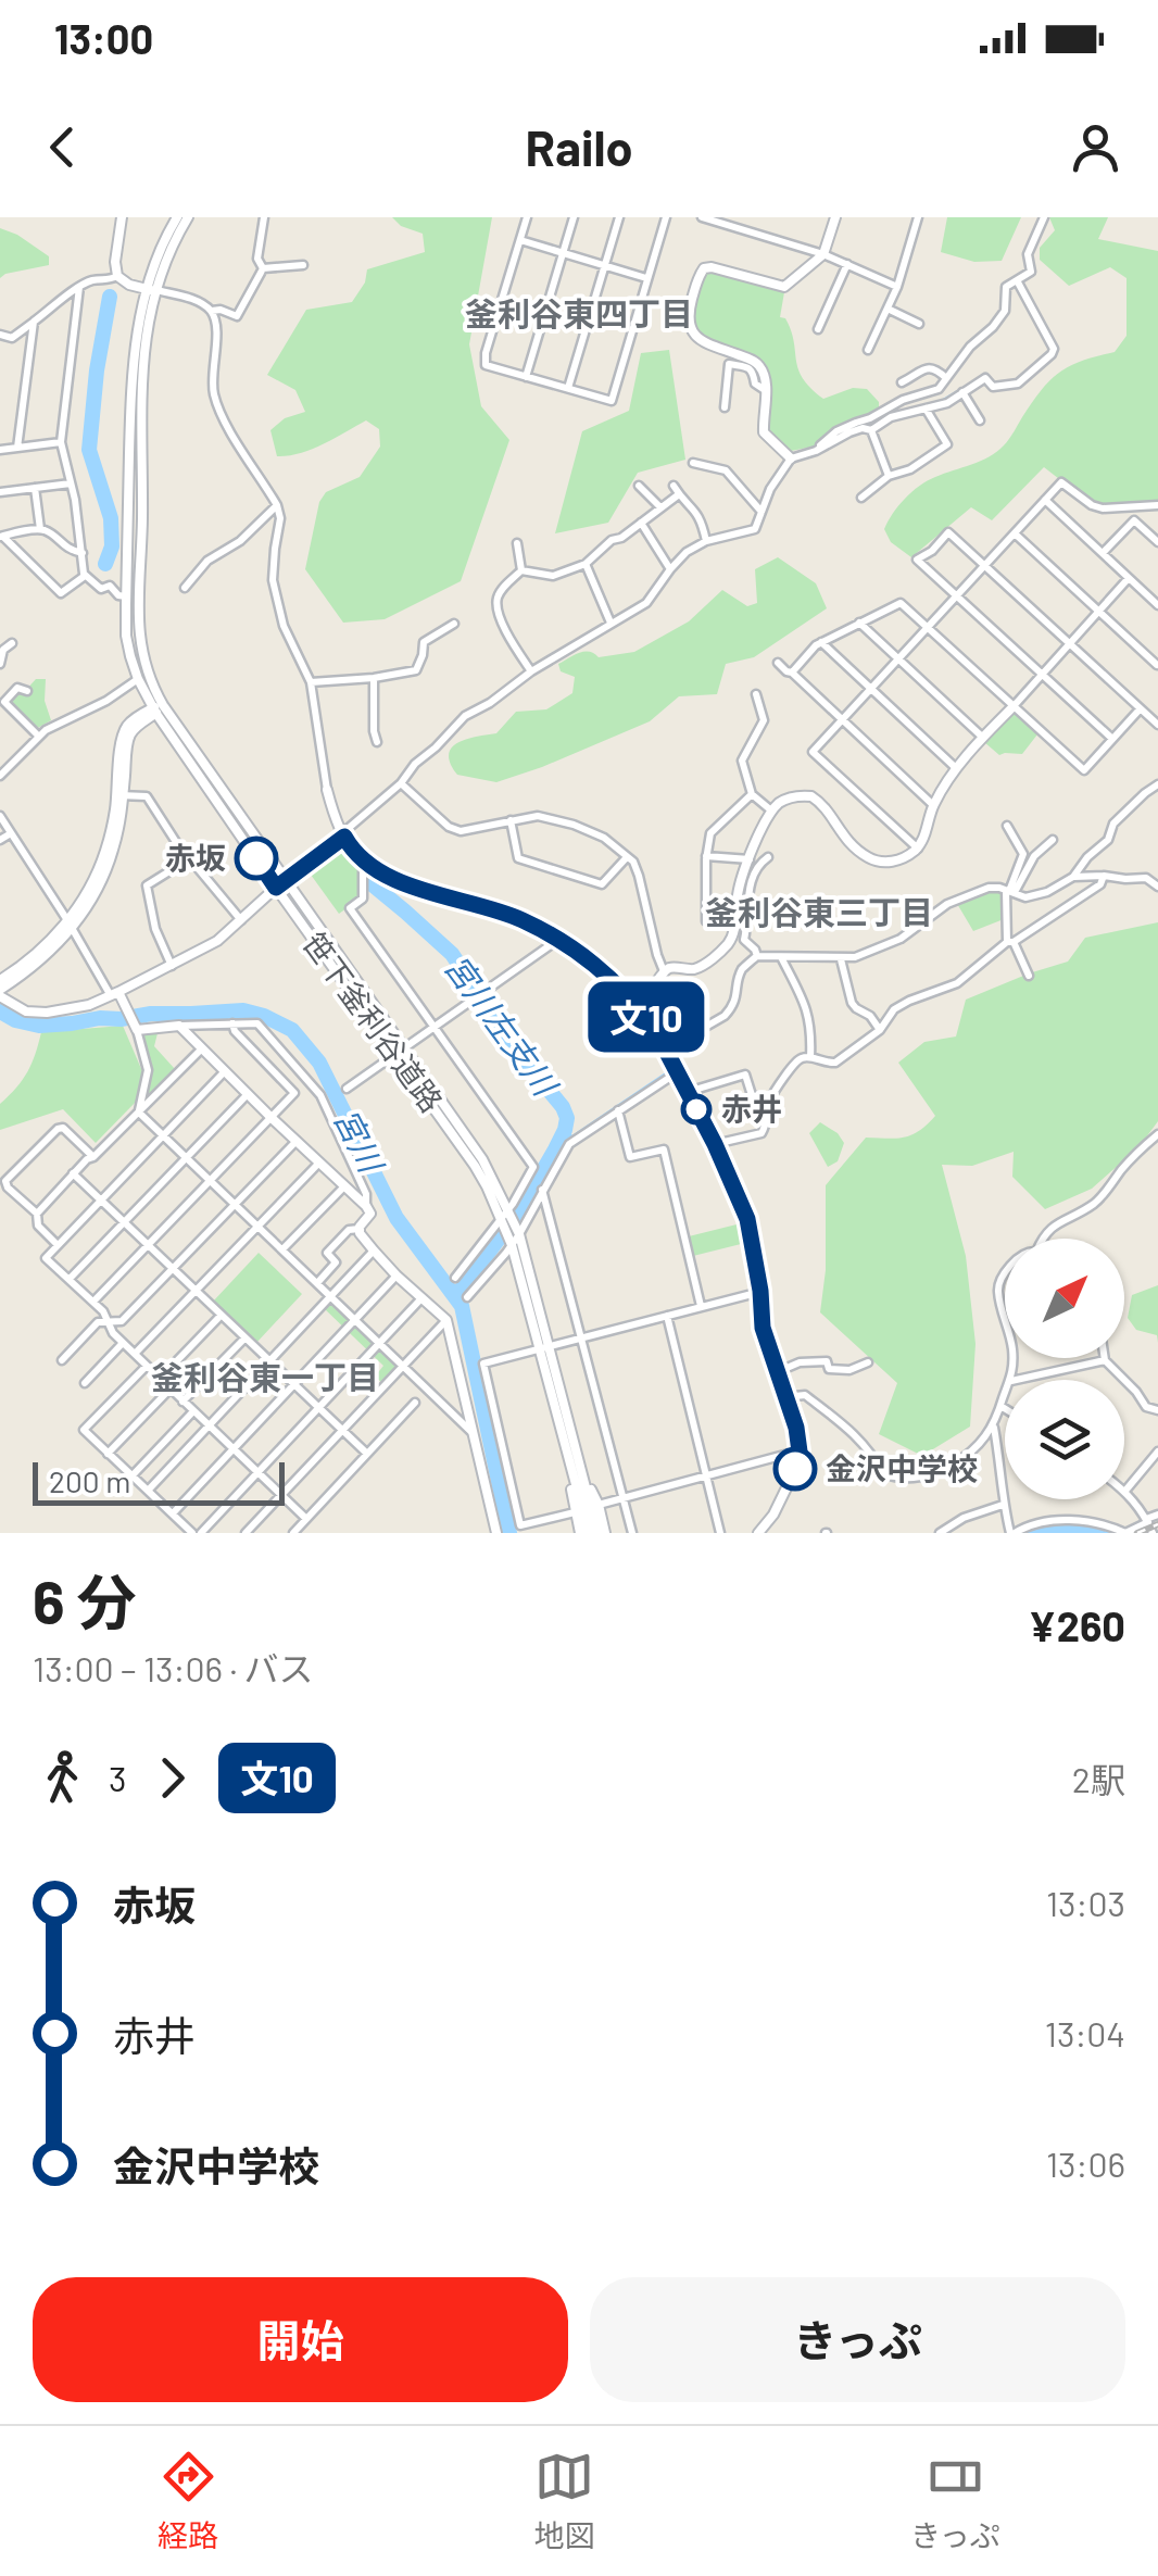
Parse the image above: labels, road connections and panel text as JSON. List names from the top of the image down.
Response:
{
  "streets": {
    "street": ["笹下釜利谷道路"]
  },
  "districts": ["釜利谷東四丁目", "釜利谷東三丁目", "釜利谷東一丁目"],
  "water": ["宮川左支川", "宮川"],
  "places": ["赤坂", "赤井", "金沢中学校"],
  "lines": ["bus line 文10"],
  "scale_bar": "200 m",
  "north": "top right",
  "page": {
    "status": "13:00",
    "header": "Railo",
    "on_map": "文10",
    "scale": "200 m",
    "heading": ["6 分", "13:00 – 13:06 · バス", "¥260"],
    "legs": ["3", "文10", "2駅"],
    "list": [
      {
        "name": "赤坂",
        "value": "13:03"
      },
      {
        "name": "赤井",
        "value": "13:04"
      },
      {
        "name": "金沢中学校",
        "value": "13:06"
      }
    ],
    "buttons": ["開始", "きっぷ"],
    "tabs": ["経路", "地図", "きっぷ"]
  }
}
